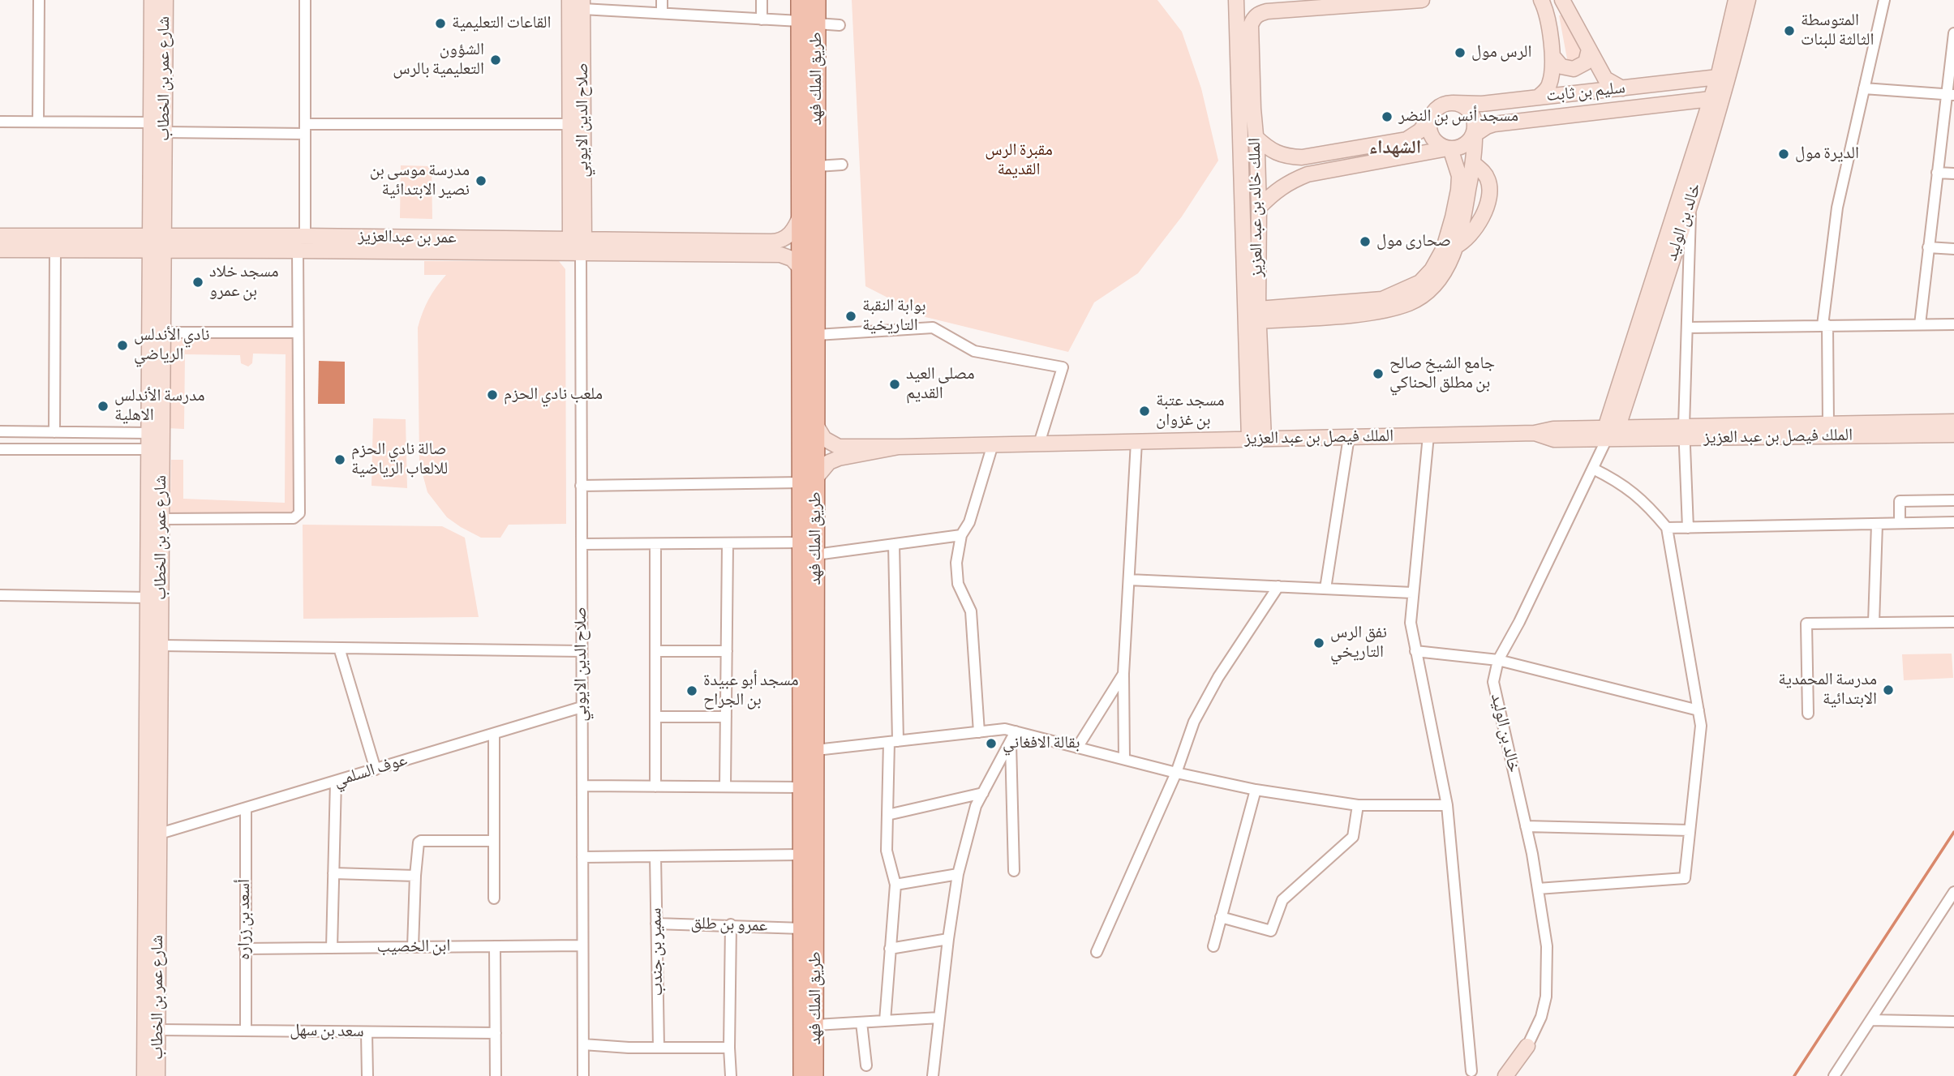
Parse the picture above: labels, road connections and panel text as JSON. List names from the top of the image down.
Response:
{
  "streets": {
    "main road": ["طريق الملك فهد"],
    "street": [
      "شارع عمر بن الخطاب",
      "سليم بن ثابت",
      "صلاح الدين الايوبي",
      "الملك خالد بن عبد العزيز",
      "خالد بن الوليد",
      "عمر بن عبدالعزيز",
      "الملك فيصل بن عبد العزيز",
      "عوف السلمي",
      "أسعد بن زراره",
      "عمرو بن طلق",
      "ابن الخصيب",
      "سمير بن جندب",
      "سعد بن سهل"
    ]
  },
  "crossings": [
    ["شارع عمر بن الخطاب", "عمر بن عبدالعزيز"],
    ["شارع عمر بن الخطاب", "عوف السلمي"],
    ["شارع عمر بن الخطاب", "سعد بن سهل"],
    ["طريق الملك فهد", "عمر بن عبدالعزيز"],
    ["طريق الملك فهد", "عمرو بن طلق"],
    ["سليم بن ثابت", "خالد بن الوليد"],
    ["صلاح الدين الايوبي", "عمر بن عبدالعزيز"],
    ["صلاح الدين الايوبي", "عوف السلمي"],
    ["صلاح الدين الايوبي", "ابن الخصيب"],
    ["الملك خالد بن عبد العزيز", "الملك فيصل بن عبد العزيز"],
    ["خالد بن الوليد", "الملك فيصل بن عبد العزيز"],
    ["عوف السلمي", "أسعد بن زراره"],
    ["أسعد بن زراره", "ابن الخصيب"],
    ["أسعد بن زراره", "سعد بن سهل"],
    ["عمرو بن طلق", "سمير بن جندب"]
  ],
  "districts": ["الشهداء"],
  "parks": ["مقبرة الرس القديمة"],
  "places": [
    "القاعات التعليمية",
    "المتوسطة الثالثة للبنات",
    "الرس مول",
    "الشؤون التعليمية بالرس",
    "مسجد أنس بن النضر",
    "الديرة مول",
    "مدرسة موسى بن نصير الابتدائية",
    "صحارى مول",
    "مسجد خلاد بن عمرو",
    "بوابة النقبة التاريخية",
    "نادي الأندلس الرياضي",
    "جامع الشيخ صالح بن مطلق الحناكي",
    "مصلى العيد القديم",
    "ملعب نادي الحزم",
    "مدرسة الأندلس الاهلية",
    "مسجد عتبة بن غزوان",
    "صالة نادي الحزم للالعاب الرياضية",
    "نفق الرس التاريخي",
    "مدرسة المحمدية الابتدائية",
    "مسجد أبو عبيدة بن الجراح",
    "بقالة الافغاني"
  ]
}
